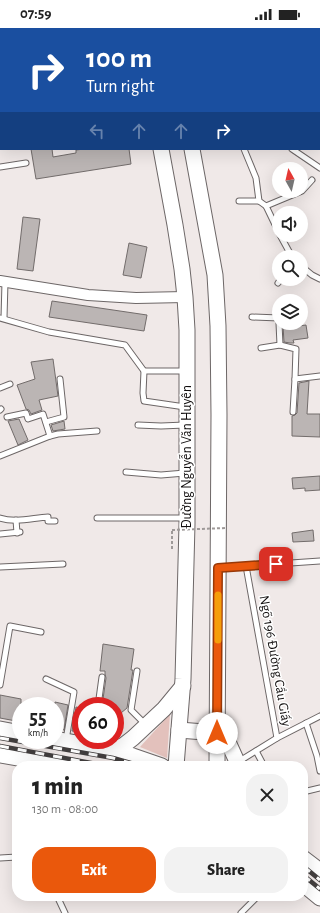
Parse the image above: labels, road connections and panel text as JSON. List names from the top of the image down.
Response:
{
  "streets": {
    "main road": ["Đường Nguyễn Văn Huyên"],
    "lane": ["Ngõ 196 Đường Cầu Giấy"]
  },
  "north": "top",
  "page": {
    "status": "07:59",
    "turn": ["100 m", "Turn right"],
    "speed": "55 km/h",
    "limit": "60",
    "heading": ["1 min", "130 m · 08:00"],
    "buttons": ["Exit", "Share"]
  }
}
